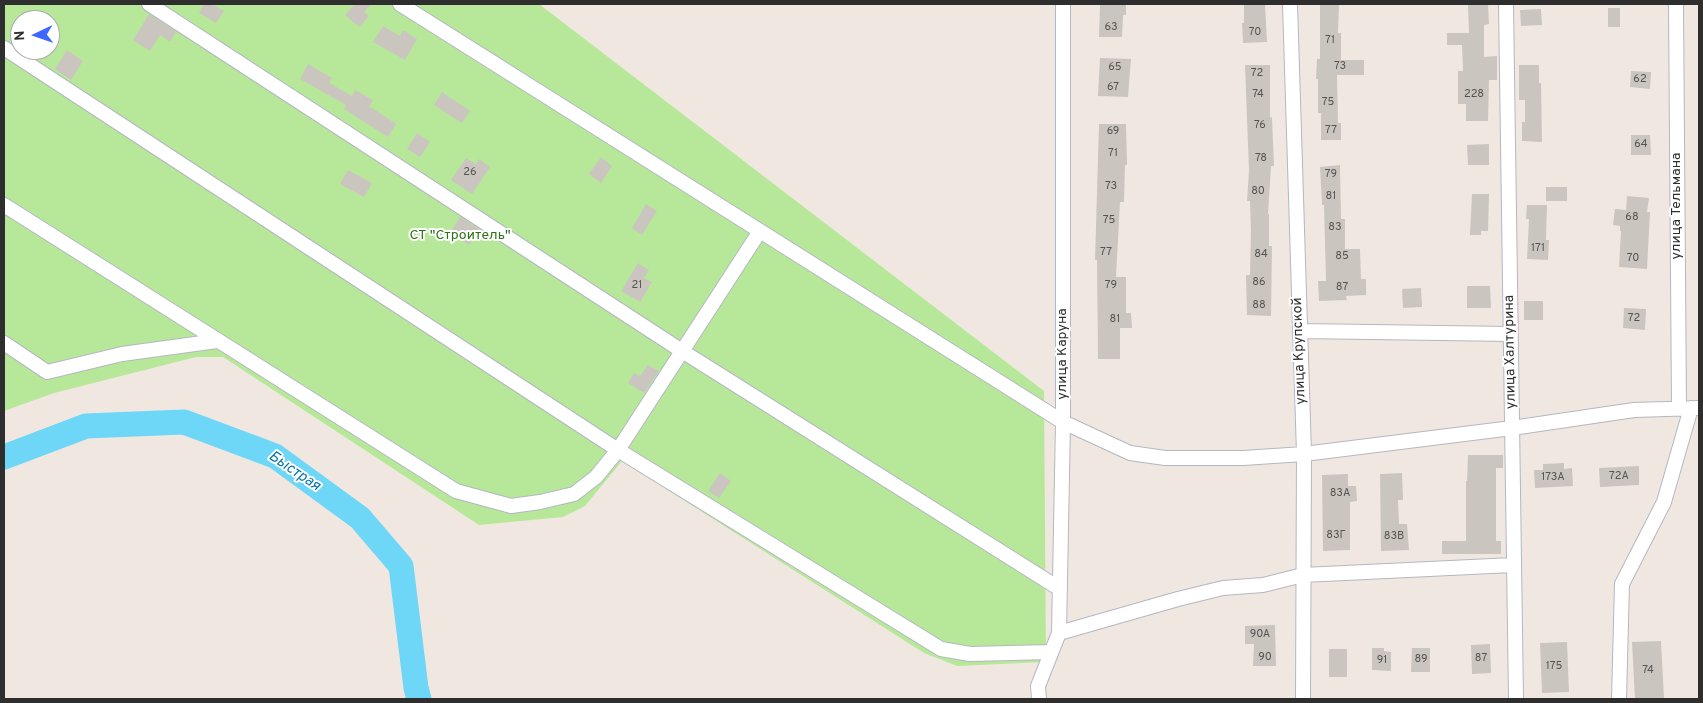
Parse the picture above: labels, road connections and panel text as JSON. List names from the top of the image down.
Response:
{
  "streets": {
    "street": [
      "улица Тельмана",
      "улица Крупской",
      "улица Халтурина",
      "улица Каруна"
    ]
  },
  "water": ["Быстрая"],
  "parks": ["СТ \"Строитель\""],
  "house_numbers": [
    "63",
    "70",
    "71",
    "73",
    "65",
    "72",
    "62",
    "67",
    "74",
    "228",
    "75",
    "76",
    "77",
    "69",
    "64",
    "71",
    "78",
    "26",
    "79",
    "73",
    "80",
    "81",
    "68",
    "75",
    "83",
    "171",
    "77",
    "84",
    "85",
    "70",
    "86",
    "21",
    "79",
    "87",
    "88",
    "72",
    "81",
    "72А",
    "173А",
    "83А",
    "83Г",
    "83В",
    "90А",
    "90",
    "87",
    "89",
    "91",
    "175",
    "74"
  ],
  "north": "left"
}
